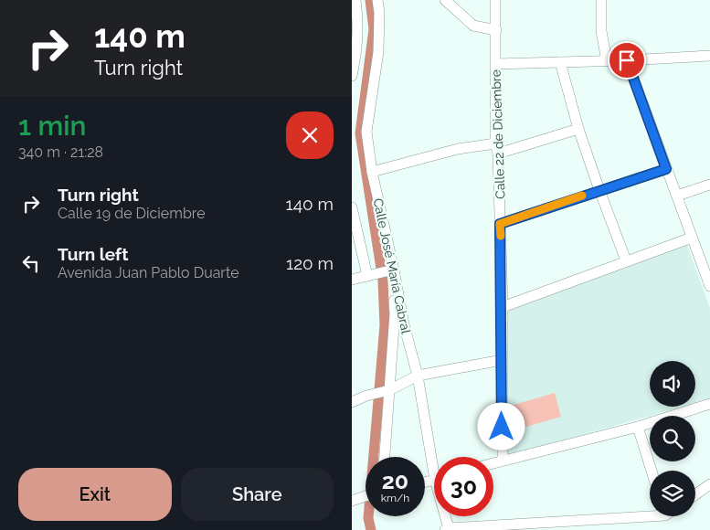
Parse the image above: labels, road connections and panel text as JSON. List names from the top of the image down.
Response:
{
  "streets": {
    "street": ["Calle 22 de Diciembre", "Calle José María Cabral"]
  },
  "page": {
    "turn": ["140 m", "Turn right"],
    "heading": ["1 min", "340 m · 21:28"],
    "list": [
      {
        "name": "Turn right",
        "note": "Calle 19 de Diciembre",
        "value": "140 m"
      },
      {
        "name": "Turn left",
        "note": "Avenida Juan Pablo Duarte",
        "value": "120 m"
      }
    ],
    "speed": "20 km/h",
    "limit": "30",
    "buttons": ["Exit", "Share"]
  }
}
